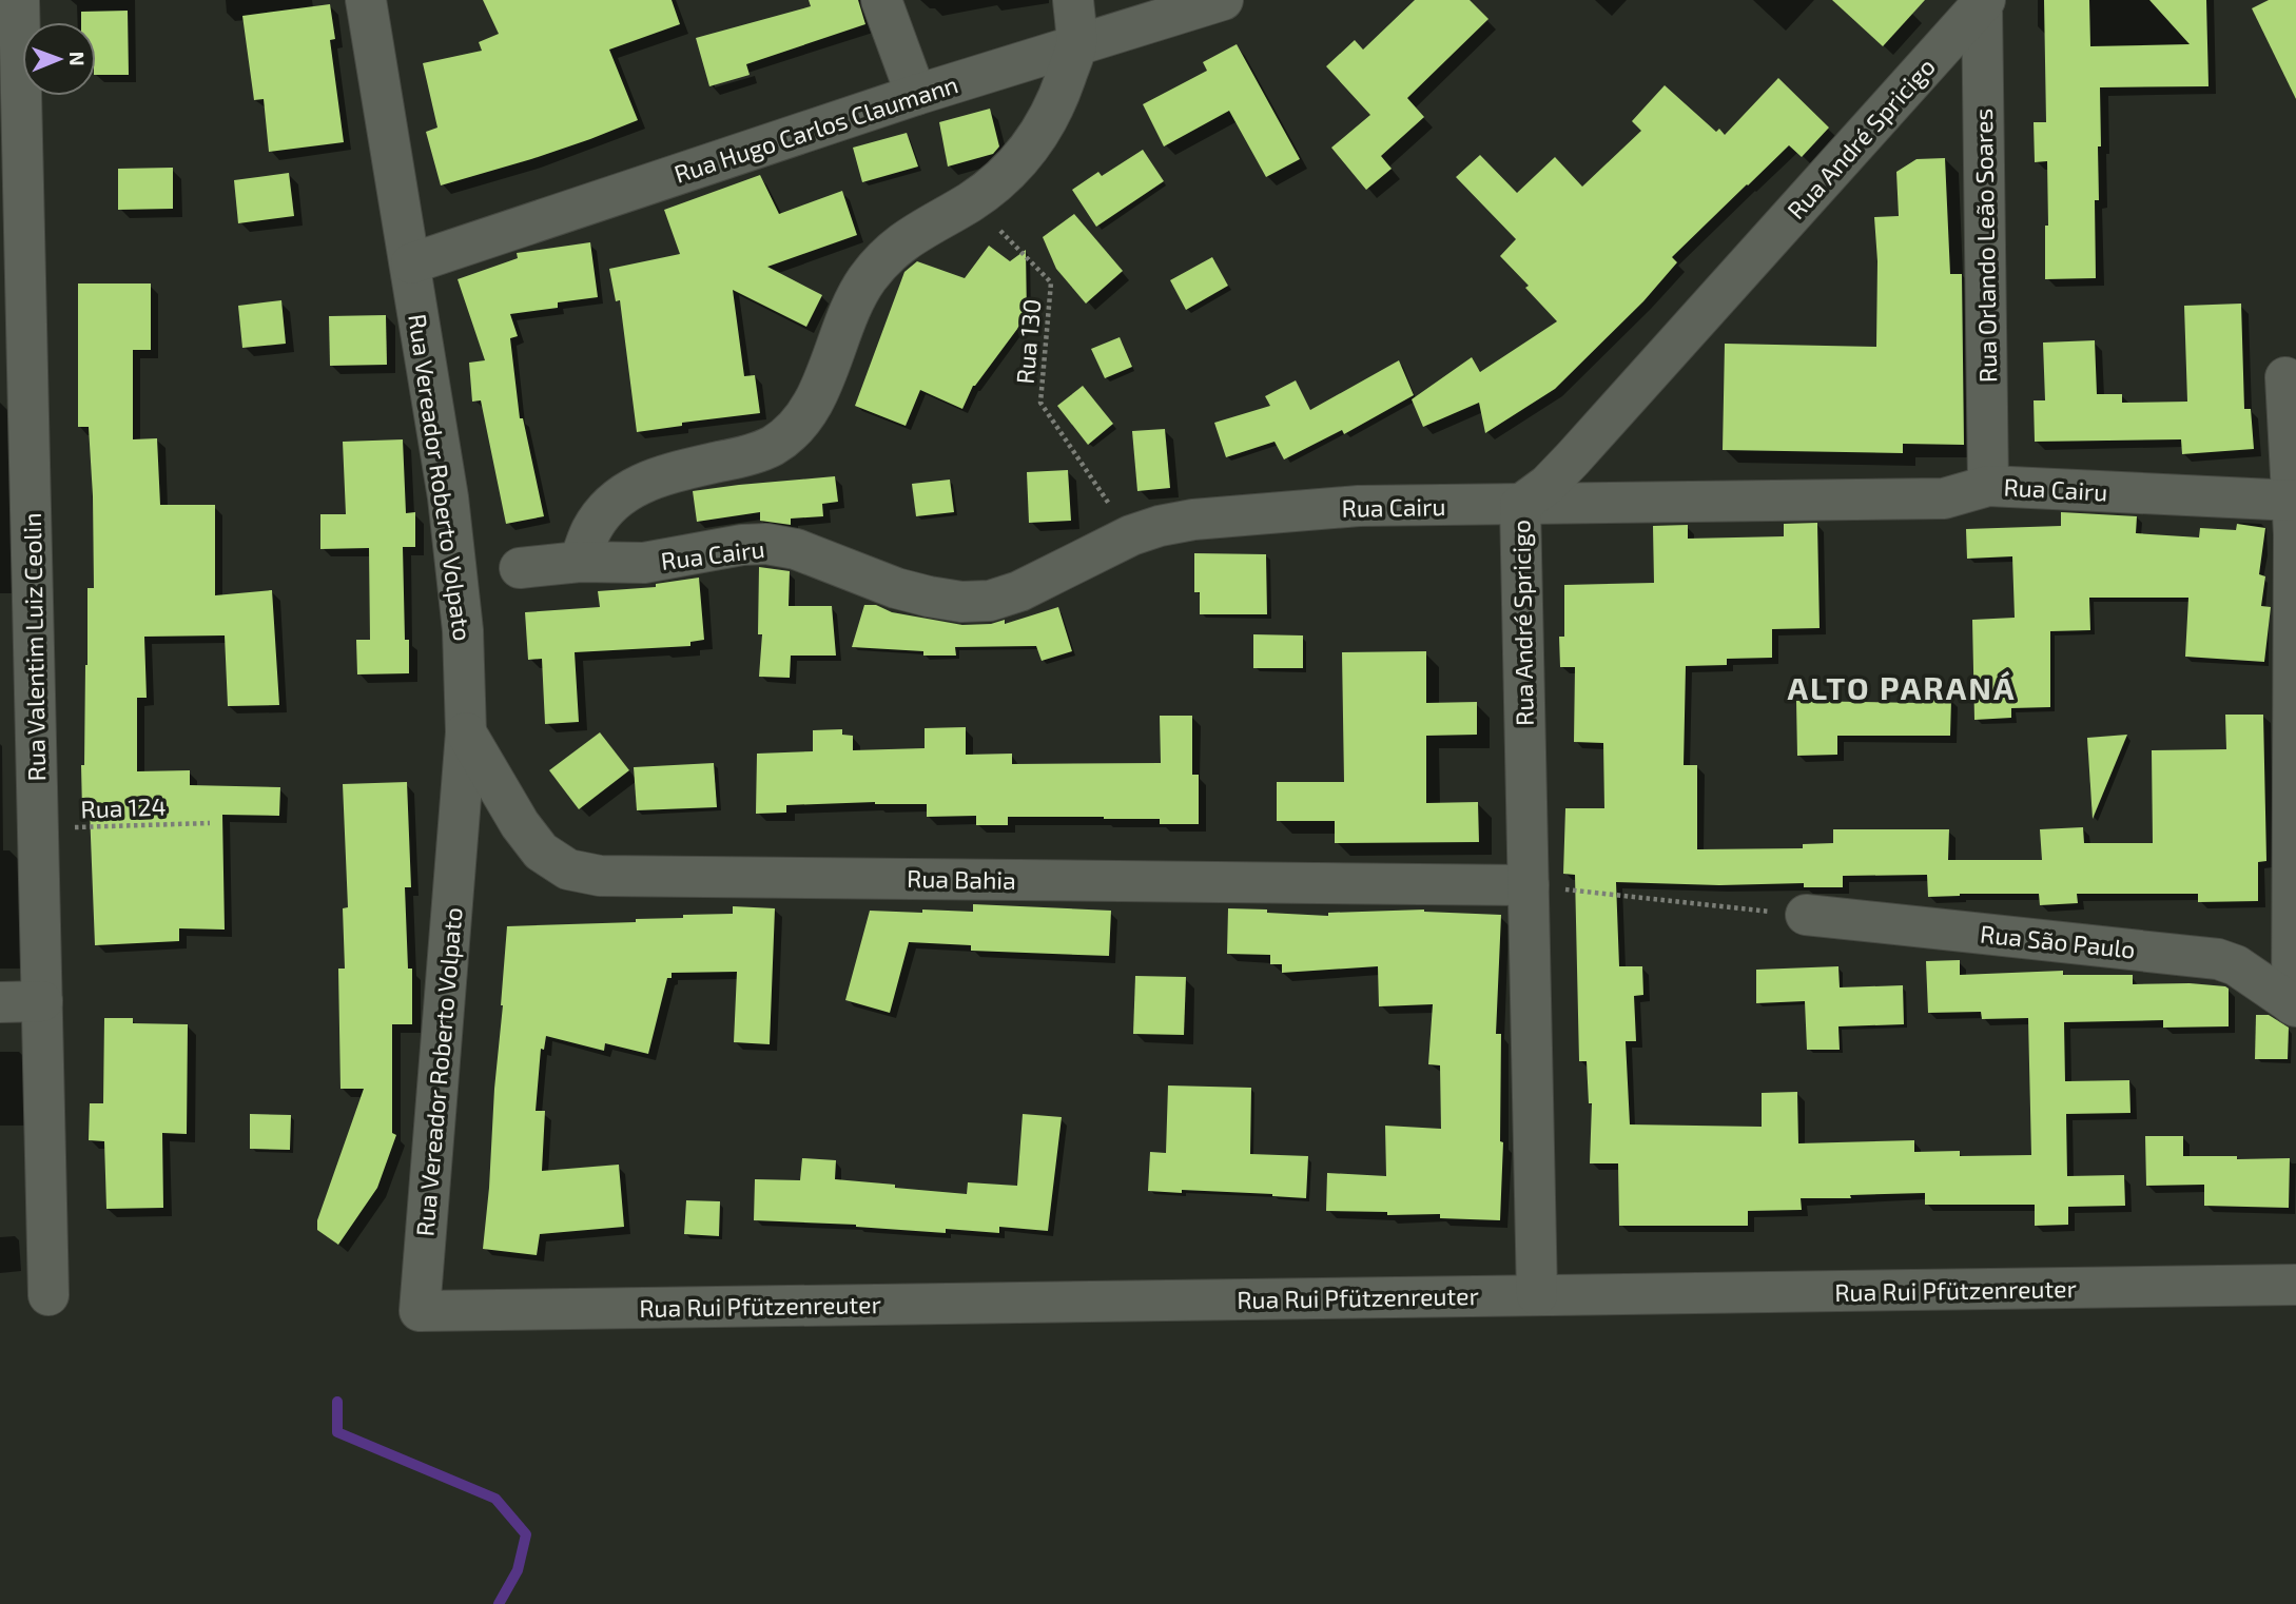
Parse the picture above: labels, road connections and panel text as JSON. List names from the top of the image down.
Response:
{
  "streets": {
    "street": [
      "Rua Hugo Carlos Claumann",
      "Rua André Spricigo",
      "Rua Orlando Leão Soares",
      "Rua Vereador Roberto Volpato",
      "Rua Cairu",
      "Rua Valentim Luiz Ceolin",
      "Rua Bahia",
      "Rua São Paulo",
      "Rua Rui Pfützenreuter"
    ],
    "path": ["Rua 130", "Rua 124"]
  },
  "crossings": [
    ["Rua Hugo Carlos Claumann", "Rua Vereador Roberto Volpato"],
    ["Rua André Spricigo", "Rua Orlando Leão Soares"],
    ["Rua André Spricigo", "Rua Cairu"],
    ["Rua André Spricigo", "Rua Bahia"],
    ["Rua André Spricigo", "Rua Rui Pfützenreuter"],
    ["Rua Orlando Leão Soares", "Rua Cairu"],
    ["Rua 130", "Rua Cairu"],
    ["Rua Vereador Roberto Volpato", "Rua Bahia"],
    ["Rua Vereador Roberto Volpato", "Rua Rui Pfützenreuter"],
    ["Rua Valentim Luiz Ceolin", "Rua 124"]
  ],
  "districts": ["ALTO PARANÁ"],
  "north": "right"
}
